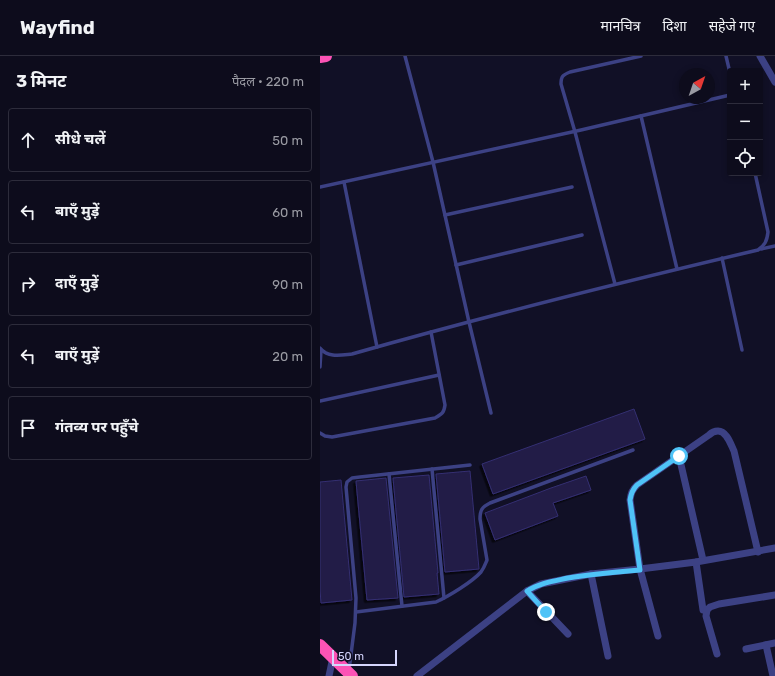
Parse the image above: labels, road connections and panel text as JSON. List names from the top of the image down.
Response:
{
  "scale_bar": "50 m",
  "north": "top right",
  "page": {
    "header": "Wayfind",
    "nav": ["मानचित्र", "दिशा", "सहेजे गए"],
    "heading": ["3 मिनट", "पैदल · 220 m"],
    "map_buttons": ["+", "−"],
    "list": [
      ["सीधे चलें", "50 m"],
      ["बाएँ मुड़ें", "60 m"],
      ["दाएँ मुड़ें", "90 m"],
      ["बाएँ मुड़ें", "20 m"],
      "गंतव्य पर पहुँचे"
    ],
    "scale": "50 m"
  }
}
